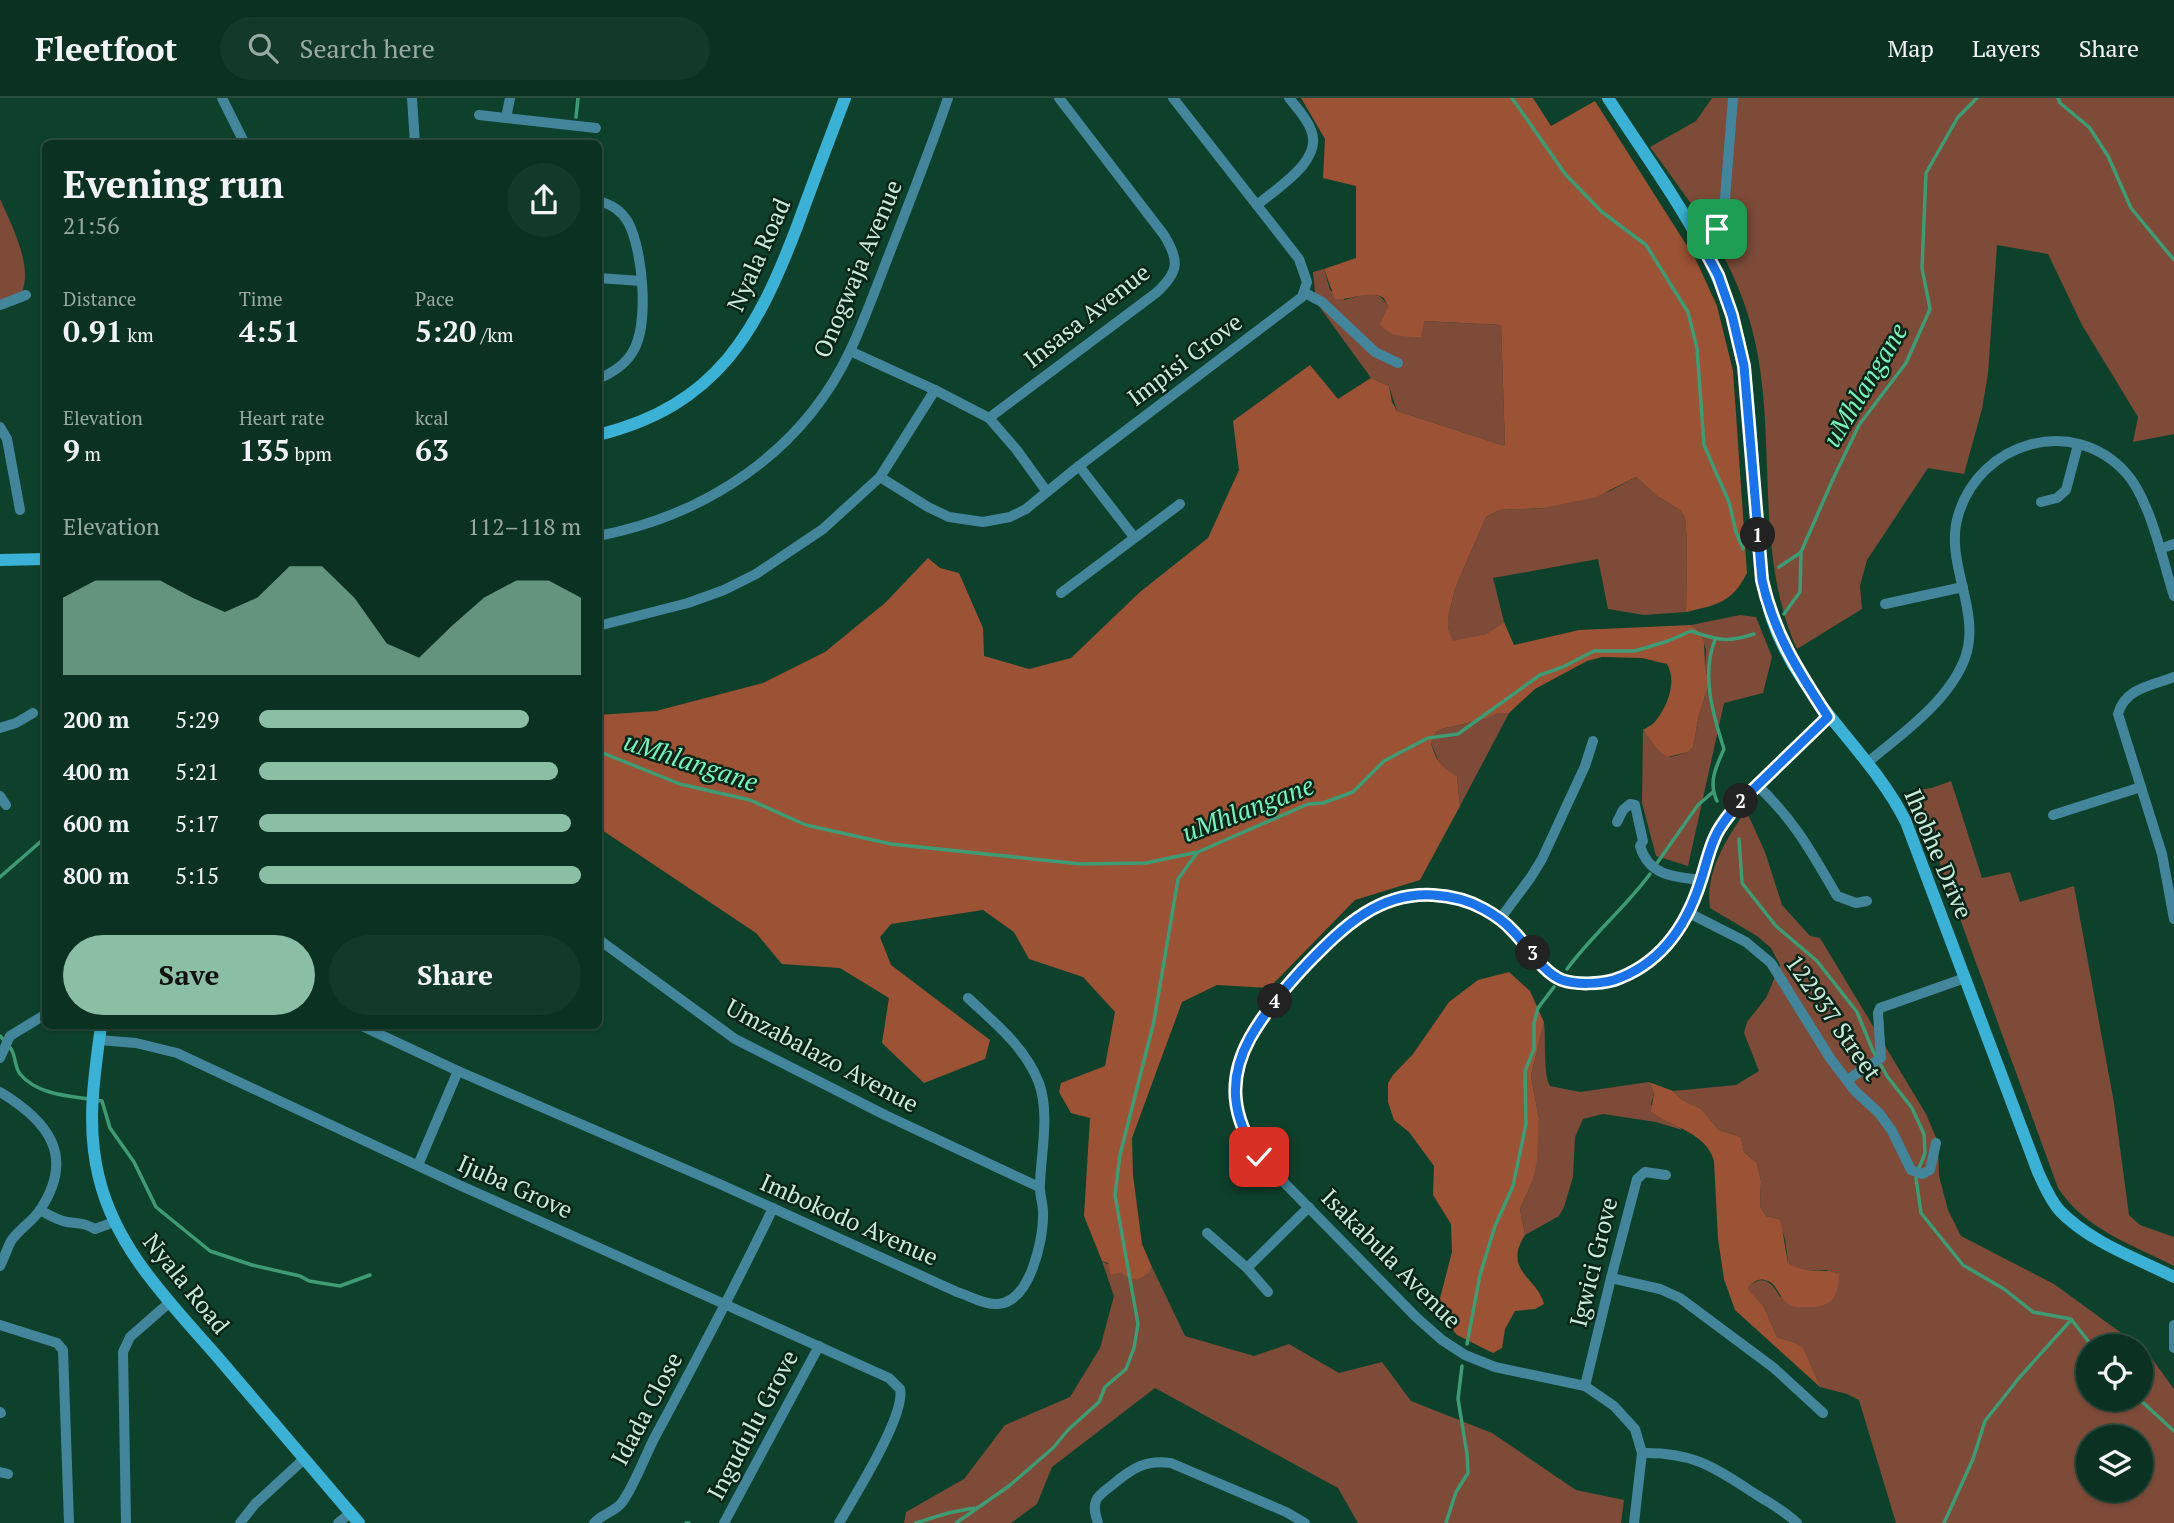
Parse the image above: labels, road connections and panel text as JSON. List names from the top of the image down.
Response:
{
  "streets": {
    "street": [
      "Nyala Road",
      "Onogwaja Avenue",
      "Insasa Avenue",
      "Impisi Grove",
      "Ihobhe Drive",
      "122937 Street",
      "Umzabalazo Avenue",
      "Ijuba Grove",
      "Imbokodo Avenue",
      "Isakabula Avenue",
      "Igwici Grove",
      "Idada Close",
      "Ingudulu Grove"
    ]
  },
  "crossings": [
    ["Nyala Road", "Ijuba Grove"],
    ["Ihobhe Drive", "Isakabula Avenue"],
    ["122937 Street", "Isakabula Avenue"],
    ["Umzabalazo Avenue", "Imbokodo Avenue"],
    ["Ijuba Grove", "Idada Close"],
    ["Ijuba Grove", "Ingudulu Grove"],
    ["Imbokodo Avenue", "Idada Close"],
    ["Isakabula Avenue", "Igwici Grove"]
  ],
  "water": ["uMhlangane"],
  "page": {
    "header": "Fleetfoot",
    "search": "Search here",
    "nav": ["Map", "Layers", "Share"],
    "heading": ["Evening run", "21:56"],
    "stats": [
      ["Distance", "0.91 km"],
      ["Time", "4:51"],
      ["Pace", "5:20 /km"],
      ["Elevation", "9 m"],
      ["Heart rate", "135 bpm"],
      ["kcal", "63"]
    ],
    "chart": ["Elevation", "112–118 m"],
    "pins": [
      "1",
      "2",
      "3",
      "4"
    ],
    "list": [
      {
        "name": "200 m",
        "note": "5:29"
      },
      {
        "name": "400 m",
        "note": "5:21"
      },
      {
        "name": "600 m",
        "note": "5:17"
      },
      {
        "name": "800 m",
        "note": "5:15"
      }
    ],
    "buttons": ["Save", "Share"]
  }
}
